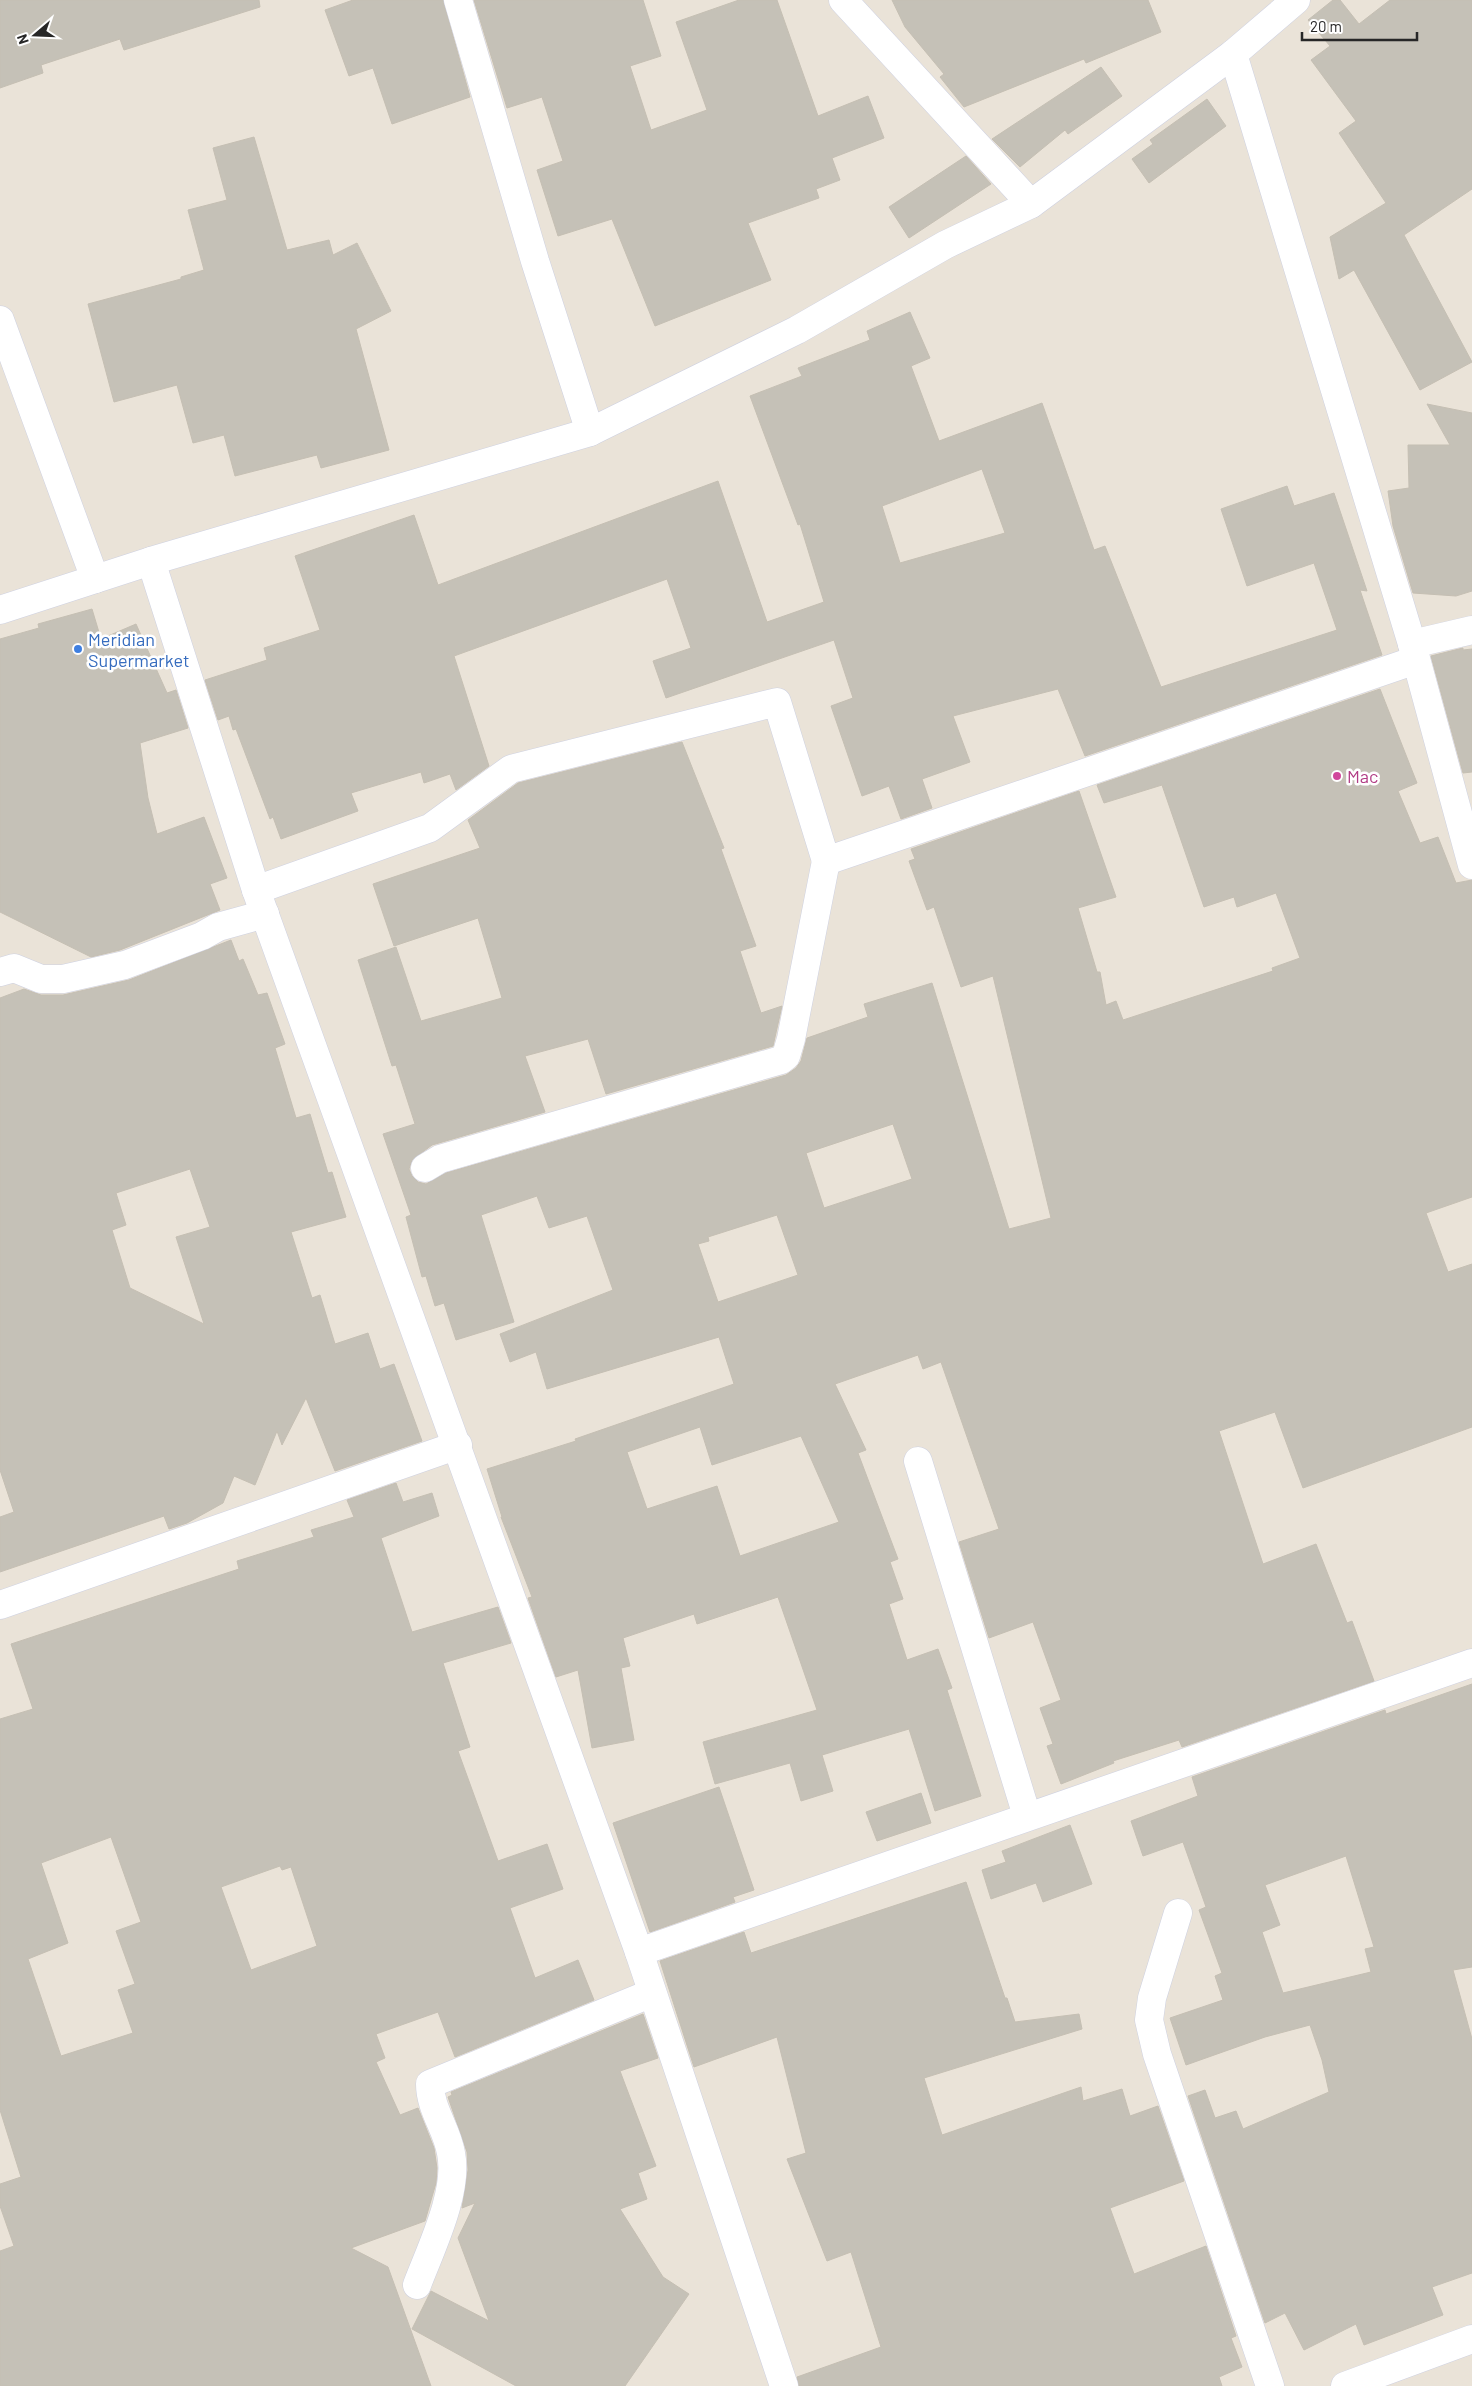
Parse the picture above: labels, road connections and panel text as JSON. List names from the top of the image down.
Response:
{
  "places": ["Meridian Supermarket", "Mac"],
  "scale_bar": "20 m",
  "north": "left"
}
